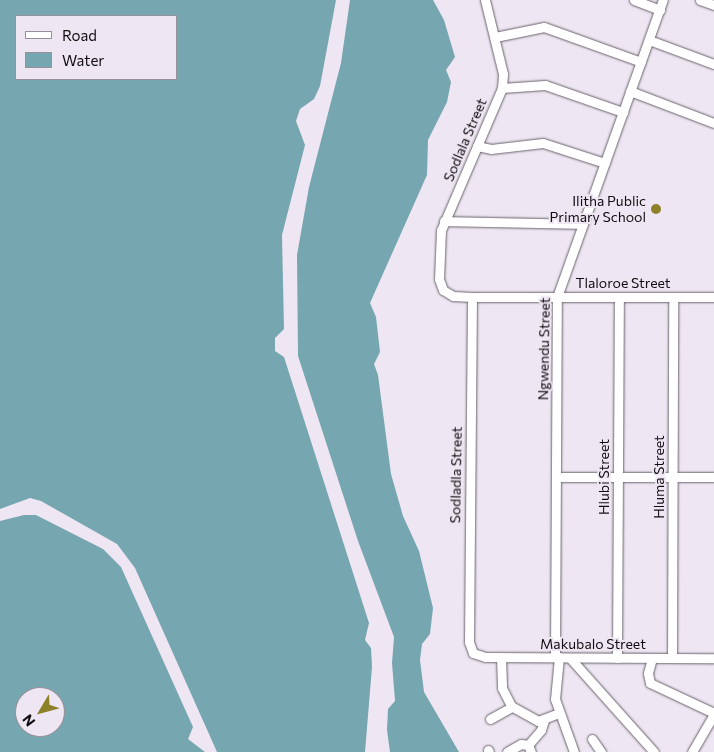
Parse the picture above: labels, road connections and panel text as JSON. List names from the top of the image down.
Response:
{
  "streets": {
    "street": [
      "Sodlala Street",
      "Tlaloroe Street",
      "Ngwendu Street",
      "Sodladla Street",
      "Hlubi Street",
      "Hluma Street",
      "Makubalo Street"
    ]
  },
  "crossings": [
    ["Sodlala Street", "Tlaloroe Street"],
    ["Tlaloroe Street", "Ngwendu Street"],
    ["Tlaloroe Street", "Sodladla Street"],
    ["Tlaloroe Street", "Hlubi Street"],
    ["Tlaloroe Street", "Hluma Street"],
    ["Ngwendu Street", "Makubalo Street"],
    ["Sodladla Street", "Makubalo Street"],
    ["Hlubi Street", "Makubalo Street"],
    ["Hluma Street", "Makubalo Street"]
  ],
  "places": ["Ilitha Public Primary School"],
  "legend": ["Road", "Water"],
  "north": "bottom left"
}
